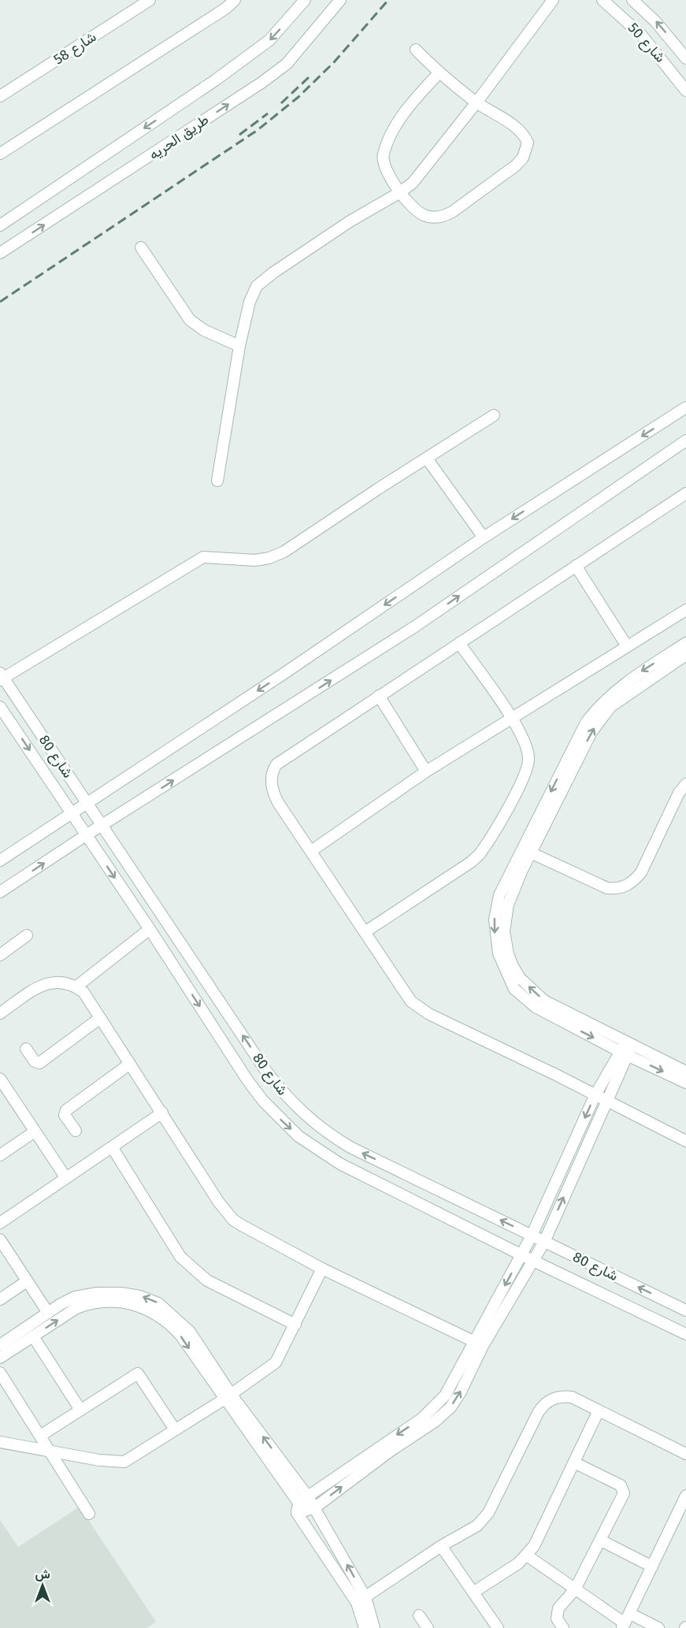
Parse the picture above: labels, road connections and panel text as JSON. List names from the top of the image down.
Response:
{
  "streets": {
    "street": [
      "شارع 50",
      "شارع 58",
      "طريق الحريه",
      "شارع 80"
    ]
  },
  "north": "top"
}
